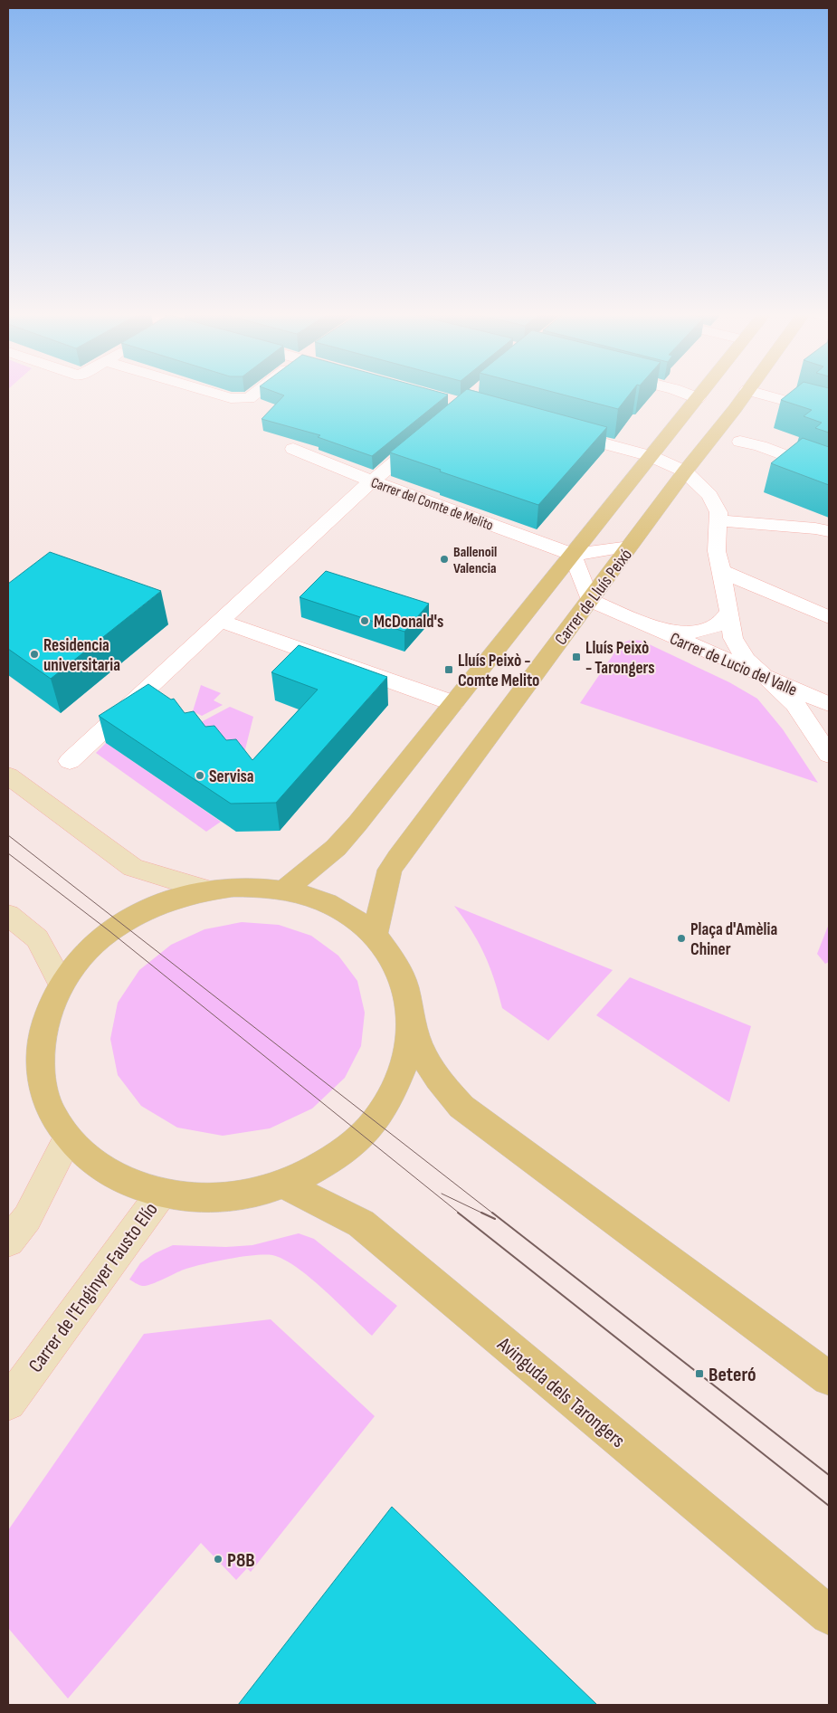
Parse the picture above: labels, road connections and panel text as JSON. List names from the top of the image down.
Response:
{
  "streets": {
    "main road": ["Carrer de Lluís Peixó", "Carrer de l'Enginyer Fausto Elío", "Avinguda dels Tarongers"],
    "street": ["Carrer del Comte de Melito", "Carrer de Lucio del Valle"]
  },
  "crossings": [
    ["Carrer de Lluís Peixó", "Carrer de Lucio del Valle"]
  ],
  "places": {
    "other": [
      "Ballenoil Valencia",
      "McDonald's",
      "Residencia universitaria",
      "Servisa",
      "Plaça d'Amèlia Chiner",
      "P8B"
    ],
    "transit": ["Lluís Peixò - Tarongers", "Lluís Peixò - Comte Melito", "Beteró"]
  }
}
